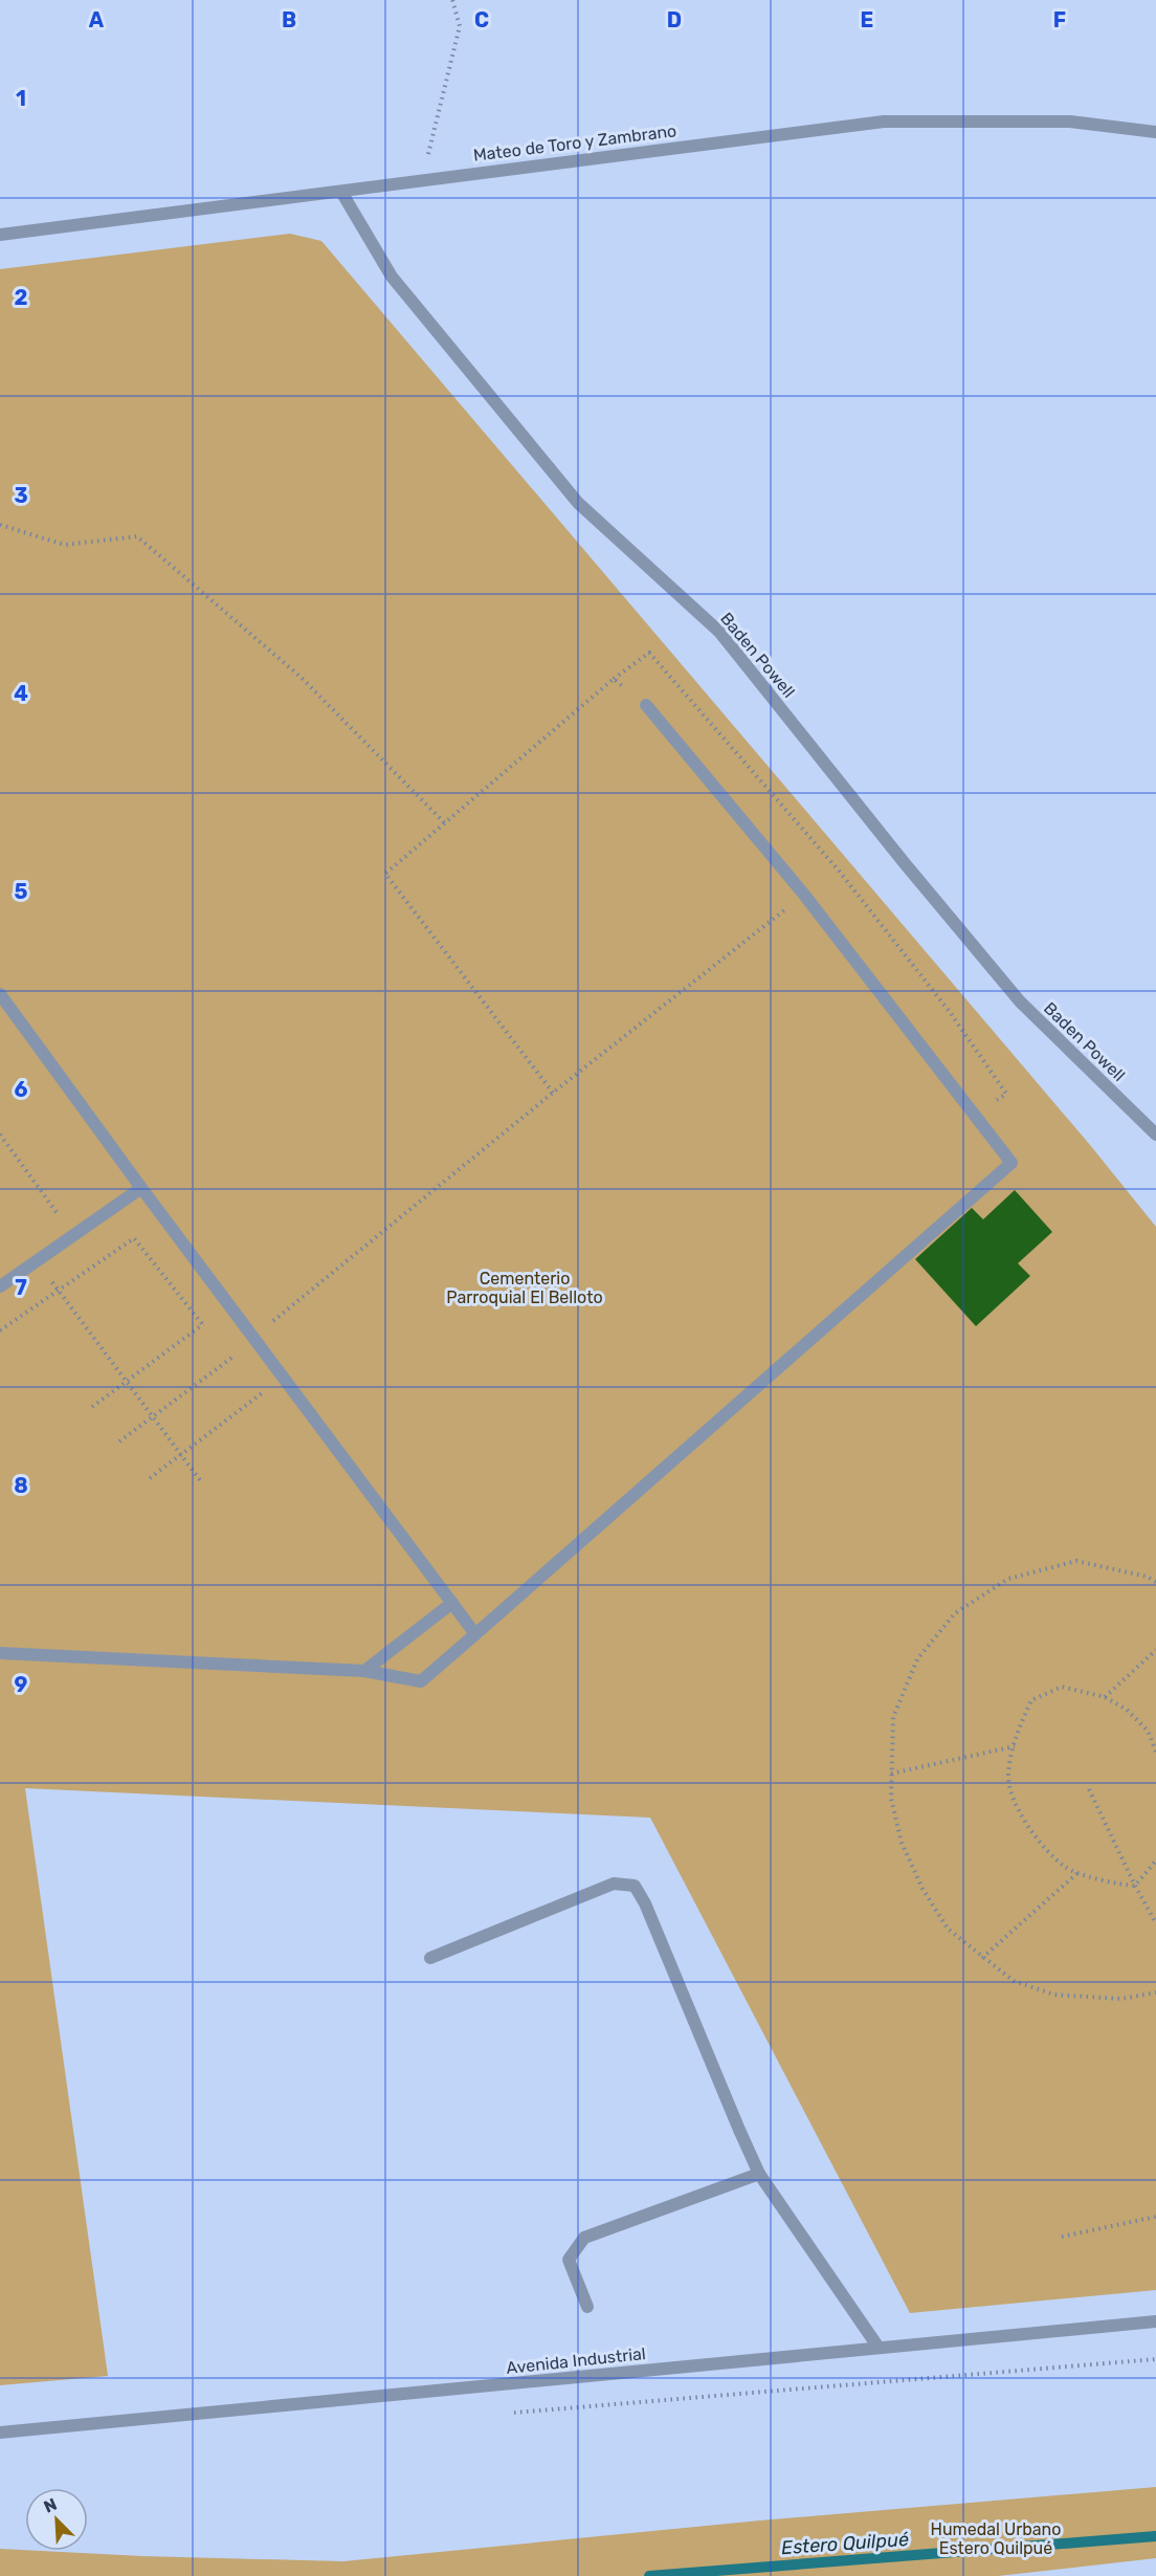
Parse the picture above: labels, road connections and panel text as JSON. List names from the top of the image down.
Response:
{
  "streets": {
    "street": ["Mateo de Toro y Zambrano", "Baden Powell", "Avenida Industrial"]
  },
  "crossings": [
    ["Mateo de Toro y Zambrano", "Baden Powell"]
  ],
  "water": ["Estero Quilpué"],
  "parks": ["Cementerio Parroquial El Belloto", "Humedal Urbano Estero Quilpué"],
  "north": "top left",
  "grid": {
    "columns": [
      "A",
      "B",
      "C",
      "D",
      "E",
      "F"
    ],
    "rows": [
      "1",
      "2",
      "3",
      "4",
      "5",
      "6",
      "7",
      "8",
      "9"
    ]
  }
}
